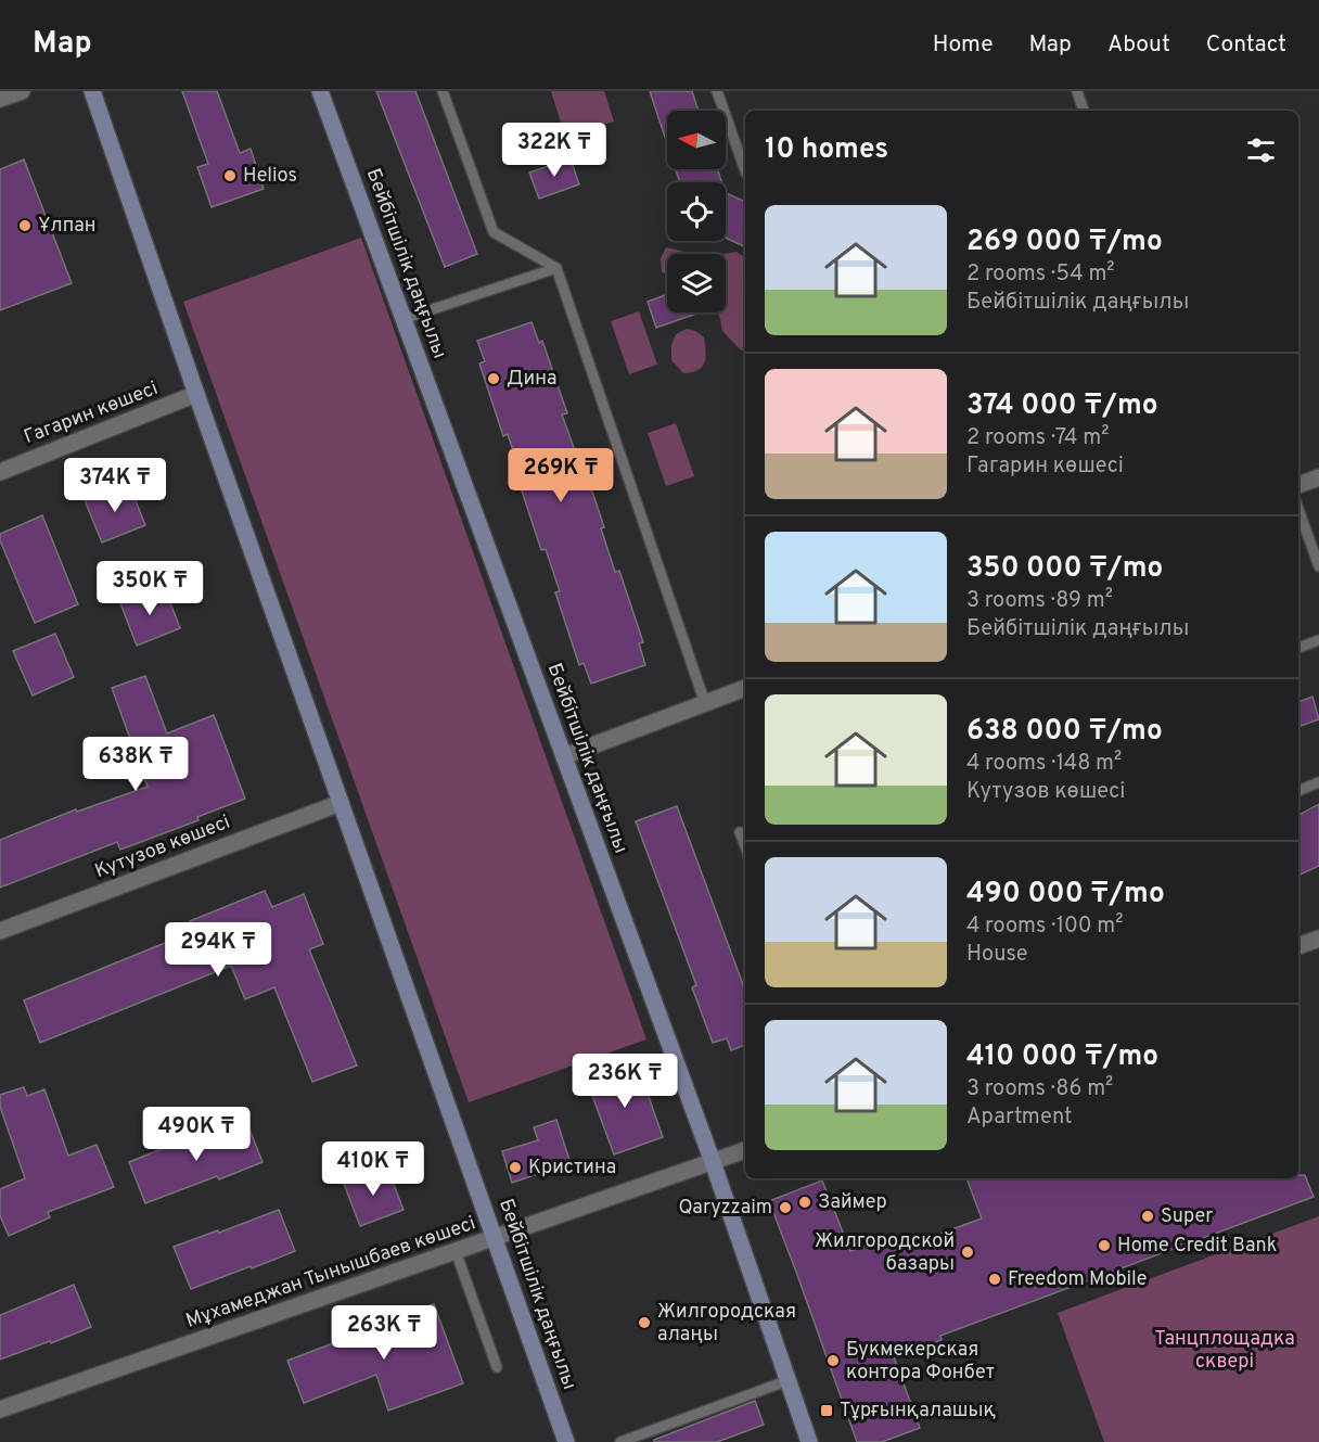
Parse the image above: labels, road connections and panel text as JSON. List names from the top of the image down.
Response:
{
  "streets": {
    "main road": ["Бейбітшілік даңғылы"],
    "street": ["Гагарин көшесі", "Кутузов көшесі", "Мұхамеджан Тынышбаев көшесі"]
  },
  "crossings": [
    ["Бейбітшілік даңғылы", "Гагарин көшесі"],
    ["Бейбітшілік даңғылы", "Кутузов көшесі"],
    ["Бейбітшілік даңғылы", "Мұхамеджан Тынышбаев көшесі"]
  ],
  "parks": ["Танцплощадка сквері"],
  "places": {
    "other": [
      "Helios",
      "Ұлпан",
      "Дина",
      "Кристина",
      "Займер",
      "Qaryzzaim",
      "Super",
      "Home Credit Bank",
      "Жилгородской базары",
      "Freedom Mobile",
      "Жилгородская алаңы",
      "Букмекерская контора Фонбет"
    ],
    "transit": ["Тұрғынқалашық"]
  },
  "north": "left",
  "page": {
    "header": "Map",
    "nav": [
      "Home",
      "Map",
      "About",
      "Contact"
    ],
    "heading": "10 homes",
    "price": [
      "322K ₸",
      "269K ₸",
      "374K ₸",
      "350K ₸",
      "638K ₸",
      "294K ₸",
      "236K ₸",
      "490K ₸",
      "410K ₸",
      "263K ₸"
    ],
    "list": [
      {
        "name": "269 000 ₸/mo",
        "note": "2 rooms · 54 m² · Бейбітшілік даңғылы"
      },
      {
        "name": "374 000 ₸/mo",
        "note": "2 rooms · 74 m² · Гагарин көшесі"
      },
      {
        "name": "350 000 ₸/mo",
        "note": "3 rooms · 89 m² · Бейбітшілік даңғылы"
      },
      {
        "name": "638 000 ₸/mo",
        "note": "4 rooms · 148 m² · Кутузов көшесі"
      },
      {
        "name": "490 000 ₸/mo",
        "note": "4 rooms · 100 m² · House"
      },
      {
        "name": "410 000 ₸/mo",
        "note": "3 rooms · 86 m² · Apartment"
      }
    ]
  }
}
